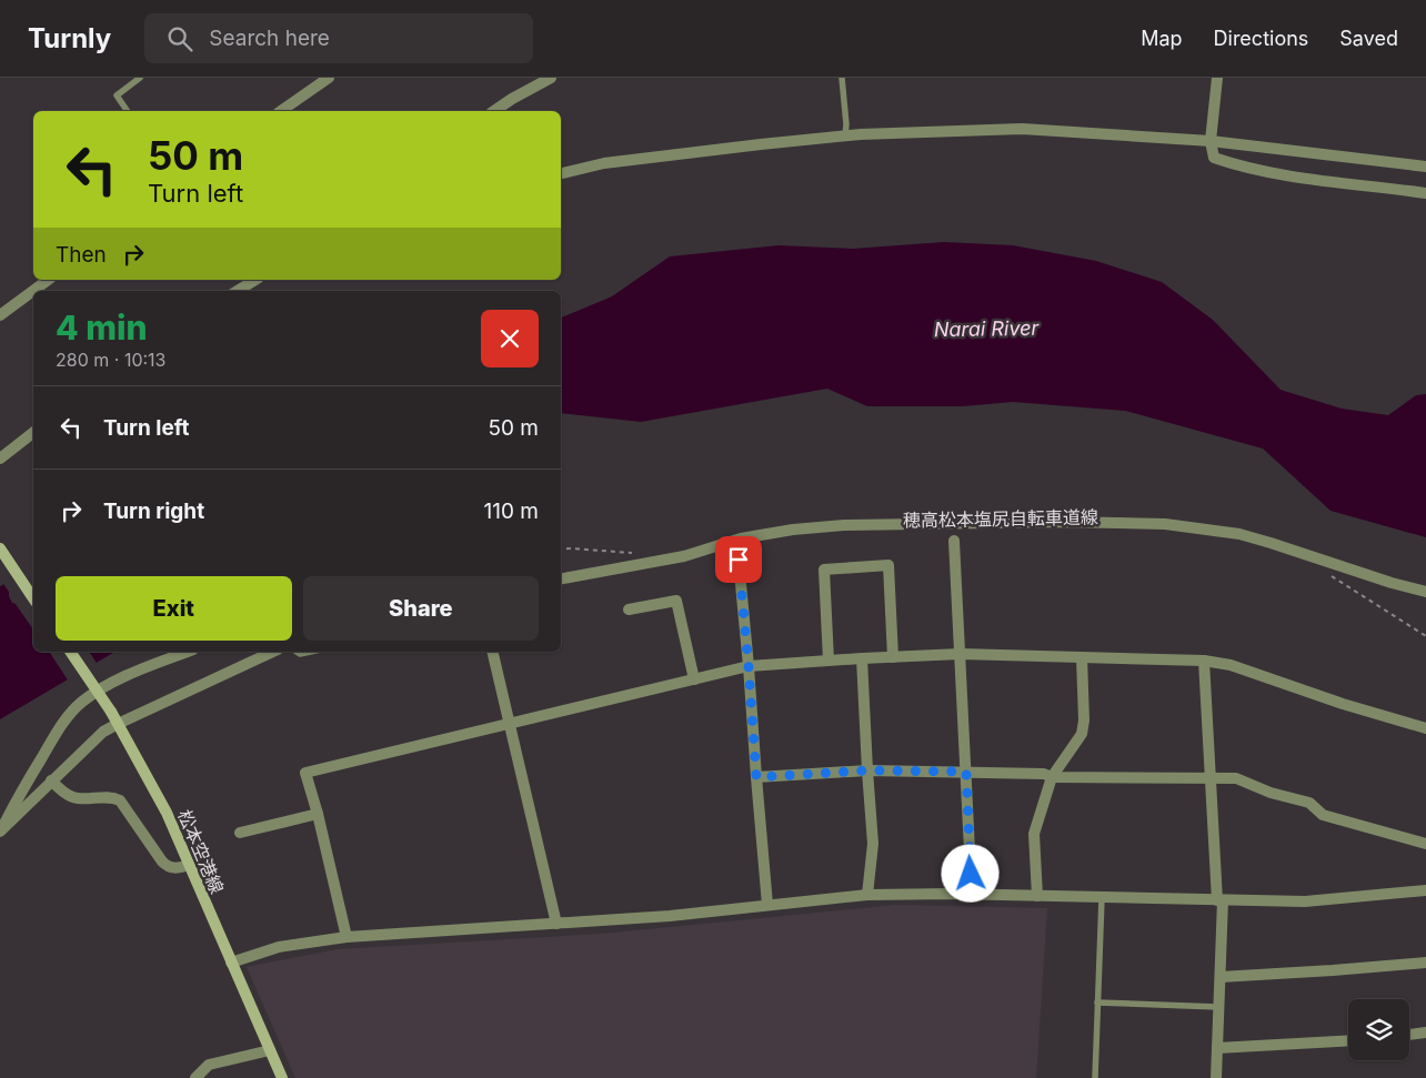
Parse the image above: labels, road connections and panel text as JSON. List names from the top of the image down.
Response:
{
  "streets": {
    "main road": ["松本空港線"]
  },
  "water": ["Narai River"],
  "page": {
    "header": "Turnly",
    "search": "Search here",
    "nav": ["Map", "Directions", "Saved"],
    "turn": ["50 m", "Turn left"],
    "then": "Then",
    "heading": ["4 min", "280 m · 10:13"],
    "list": [
      {
        "name": "Turn left",
        "value": "50 m"
      },
      {
        "name": "Turn right",
        "value": "110 m"
      }
    ],
    "buttons": ["Exit", "Share"]
  }
}
